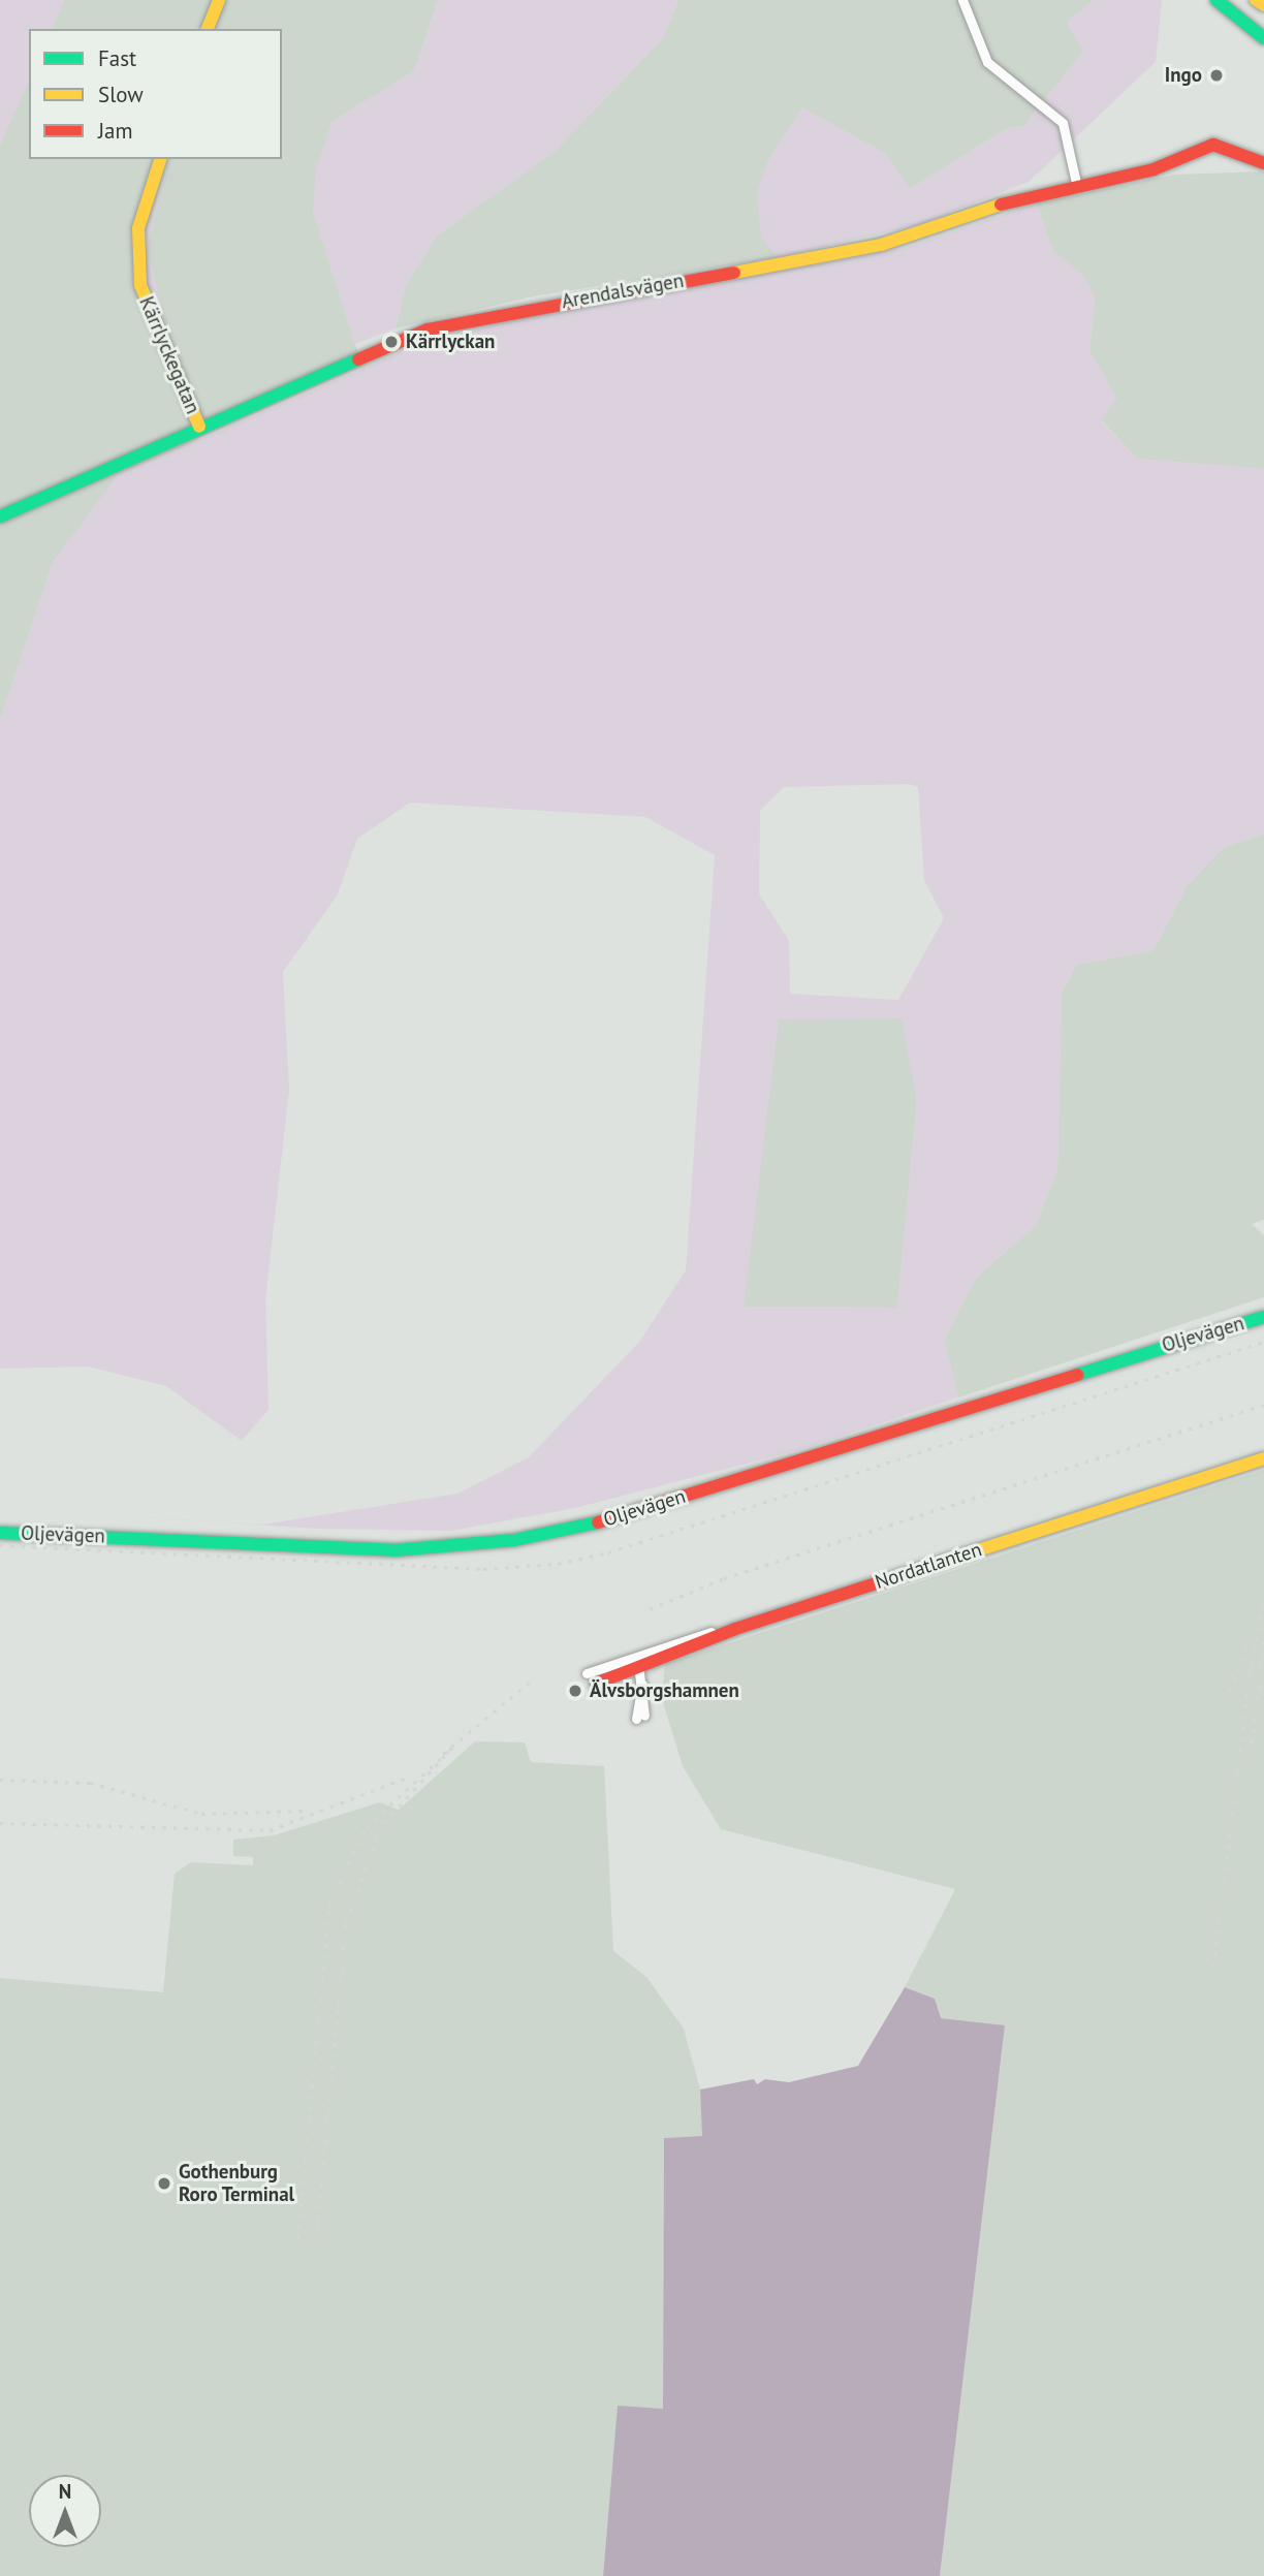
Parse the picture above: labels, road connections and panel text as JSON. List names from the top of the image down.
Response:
{
  "streets": {
    "street": [
      "Arendalsvägen",
      "Kärrlyckegatan",
      "Oljevägen",
      "Nordatlanten"
    ]
  },
  "crossings": [
    ["Arendalsvägen", "Kärrlyckegatan"]
  ],
  "places": [
    "Ingo",
    "Kärrlyckan",
    "Älvsborgshamnen",
    "Gothenburg Roro Terminal"
  ],
  "legend": ["Fast", "Slow", "Jam"],
  "north": "top"
}
